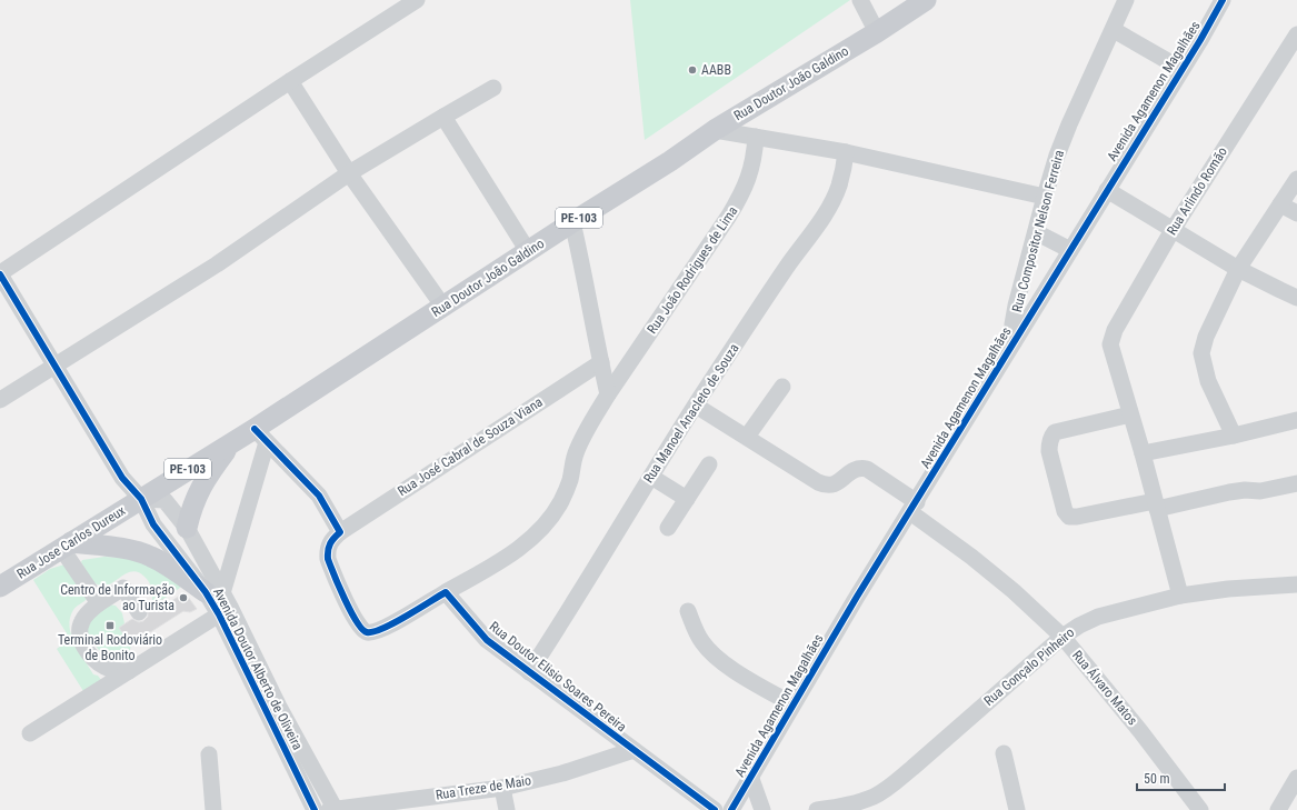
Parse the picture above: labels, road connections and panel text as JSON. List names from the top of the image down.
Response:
{
  "streets": {
    "main road": ["Rua Doutor João Galdino", "PE-103", "Rua Jose Carlos Dureux"],
    "street": [
      "Avenida Agamenon Magalhães",
      "Rua Arlindo Romão",
      "Rua Compositor Nelson Ferreira",
      "Rua João Rodrigues de Lima",
      "Rua Manoel Anacleto de Souza",
      "Rua José Cabral de Souza Viana",
      "Rua Gonçalo Pinheiro",
      "Avenida Doutor Alberto de Oliveira",
      "Rua Doutor Elisio Soares Pereira",
      "Rua Álvaro Matos",
      "Rua Treze de Maio"
    ]
  },
  "crossings": [
    ["Rua Doutor João Galdino", "Rua Jose Carlos Dureux"],
    ["Rua Doutor João Galdino", "Avenida Doutor Alberto de Oliveira"],
    ["Avenida Agamenon Magalhães", "Rua Compositor Nelson Ferreira"],
    ["Avenida Agamenon Magalhães", "Rua Álvaro Matos"],
    ["Rua João Rodrigues de Lima", "Rua Doutor Elisio Soares Pereira"],
    ["Rua Manoel Anacleto de Souza", "Rua Doutor Elisio Soares Pereira"],
    ["Rua Manoel Anacleto de Souza", "Rua Álvaro Matos"],
    ["Rua Jose Carlos Dureux", "Avenida Doutor Alberto de Oliveira"],
    ["Rua Gonçalo Pinheiro", "Rua Álvaro Matos"],
    ["Avenida Doutor Alberto de Oliveira", "Rua Treze de Maio"],
    ["Rua Doutor Elisio Soares Pereira", "Rua Treze de Maio"]
  ],
  "places": {
    "other": ["AABB", "Centro de Informação ao Turista"],
    "transit": ["Terminal Rodoviário de Bonito"]
  },
  "scale_bar": "50 m"
}
